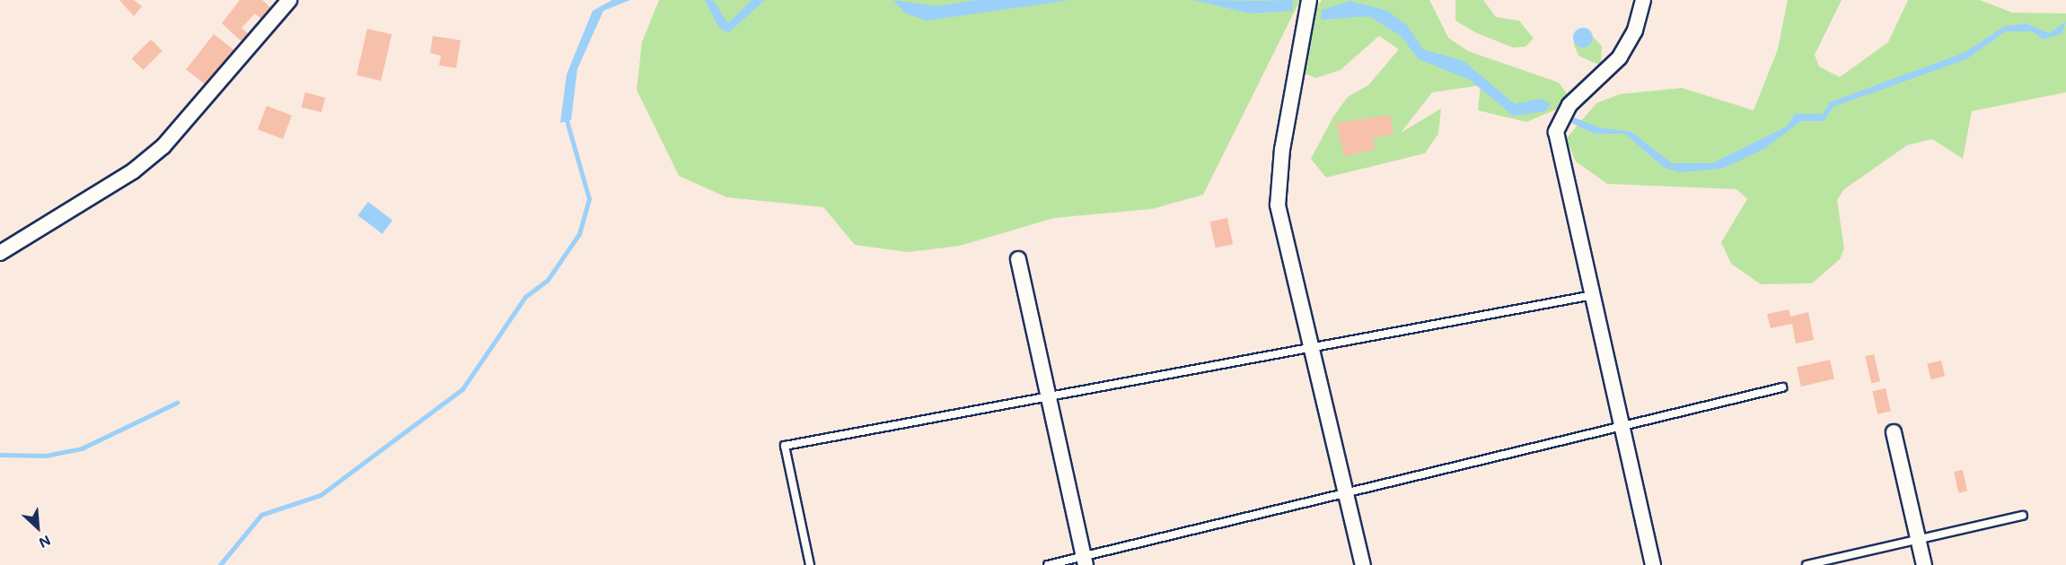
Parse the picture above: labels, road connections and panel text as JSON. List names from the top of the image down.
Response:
{
  "north": "bottom right"
}
